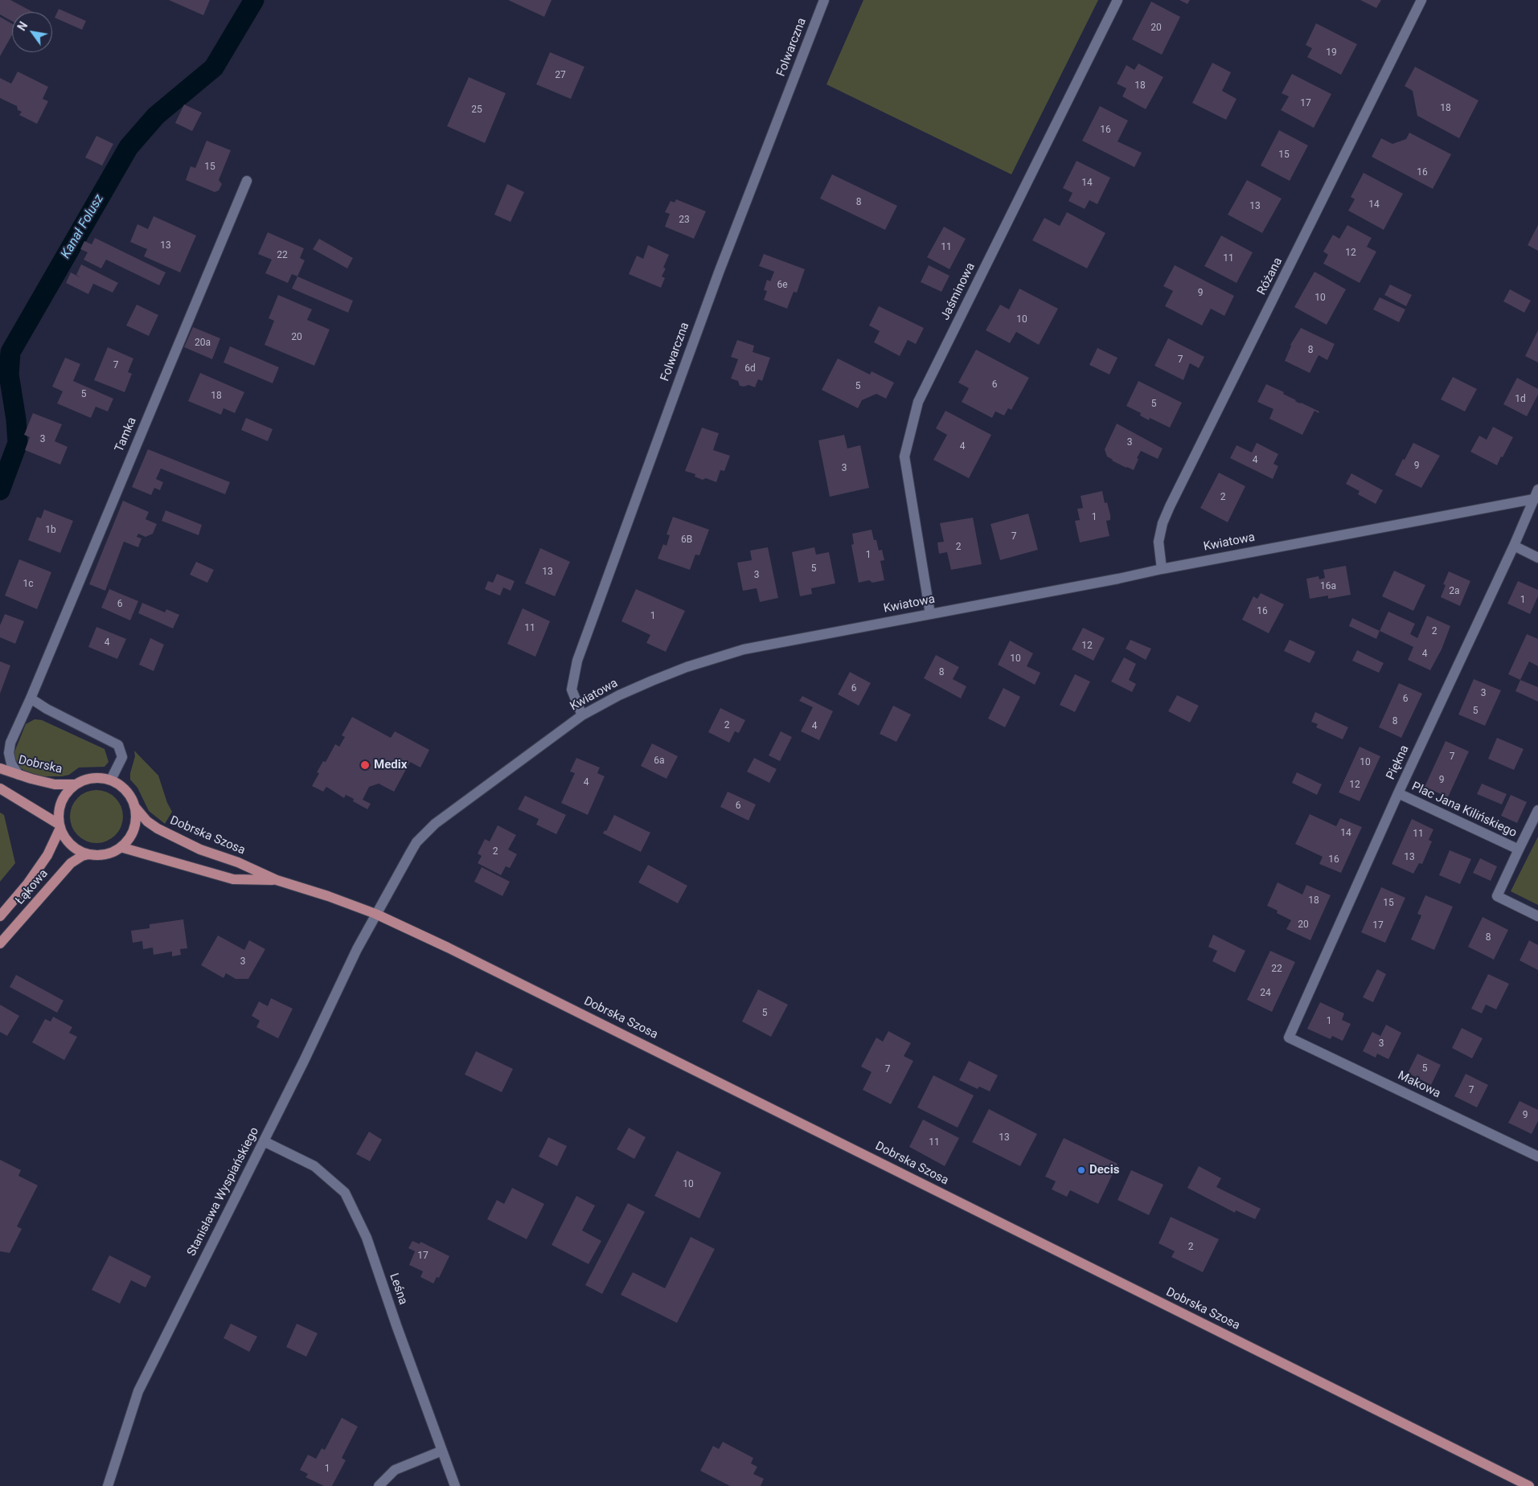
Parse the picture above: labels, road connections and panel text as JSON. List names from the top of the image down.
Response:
{
  "streets": {
    "main road": ["Dobrska", "Dobrska Szosa", "Łąkowa"],
    "street": [
      "Folwarczna",
      "Różana",
      "Jaśminowa",
      "Tamka",
      "Kwiatowa",
      "Piękna",
      "Plac Jana Kilińskiego",
      "Makowa",
      "Stanisława Wyspiańskiego",
      "Leśna"
    ]
  },
  "crossings": [
    ["Folwarczna", "Kwiatowa"],
    ["Różana", "Kwiatowa"],
    ["Jaśminowa", "Kwiatowa"],
    ["Tamka", "Dobrska"],
    ["Kwiatowa", "Piękna"],
    ["Kwiatowa", "Dobrska Szosa"],
    ["Kwiatowa", "Stanisława Wyspiańskiego"],
    ["Piękna", "Plac Jana Kilińskiego"],
    ["Piękna", "Makowa"],
    ["Dobrska", "Dobrska Szosa"],
    ["Dobrska", "Łąkowa"],
    ["Dobrska Szosa", "Łąkowa"],
    ["Dobrska Szosa", "Stanisława Wyspiańskiego"],
    ["Stanisława Wyspiańskiego", "Leśna"]
  ],
  "water": ["Kanał Folusz"],
  "places": ["Medix", "Decis"],
  "house_numbers": [
    "20",
    "19",
    "27",
    "18",
    "17",
    "18",
    "25",
    "16",
    "15",
    "15",
    "16",
    "14",
    "8",
    "14",
    "13",
    "23",
    "13",
    "11",
    "12",
    "22",
    "11",
    "6e",
    "9",
    "10",
    "10",
    "20",
    "20a",
    "8",
    "7",
    "7",
    "6d",
    "6",
    "5",
    "5",
    "18",
    "1d",
    "5",
    "3",
    "3",
    "4",
    "4",
    "9",
    "3",
    "2",
    "1",
    "1b",
    "7",
    "6B",
    "2",
    "1",
    "5",
    "13",
    "3",
    "1c",
    "16a",
    "2a",
    "1",
    "6",
    "16",
    "1",
    "11",
    "2",
    "4",
    "12",
    "4",
    "10",
    "8",
    "6",
    "3",
    "6",
    "5",
    "8",
    "2",
    "4",
    "7",
    "6a",
    "10",
    "9",
    "4",
    "12",
    "6",
    "14",
    "11",
    "2",
    "13",
    "16",
    "18",
    "15",
    "20",
    "17",
    "8",
    "3",
    "22",
    "24",
    "5",
    "1",
    "3",
    "5",
    "7",
    "7",
    "9",
    "13",
    "11",
    "10",
    "2",
    "17",
    "1"
  ],
  "north": "top left"
}
